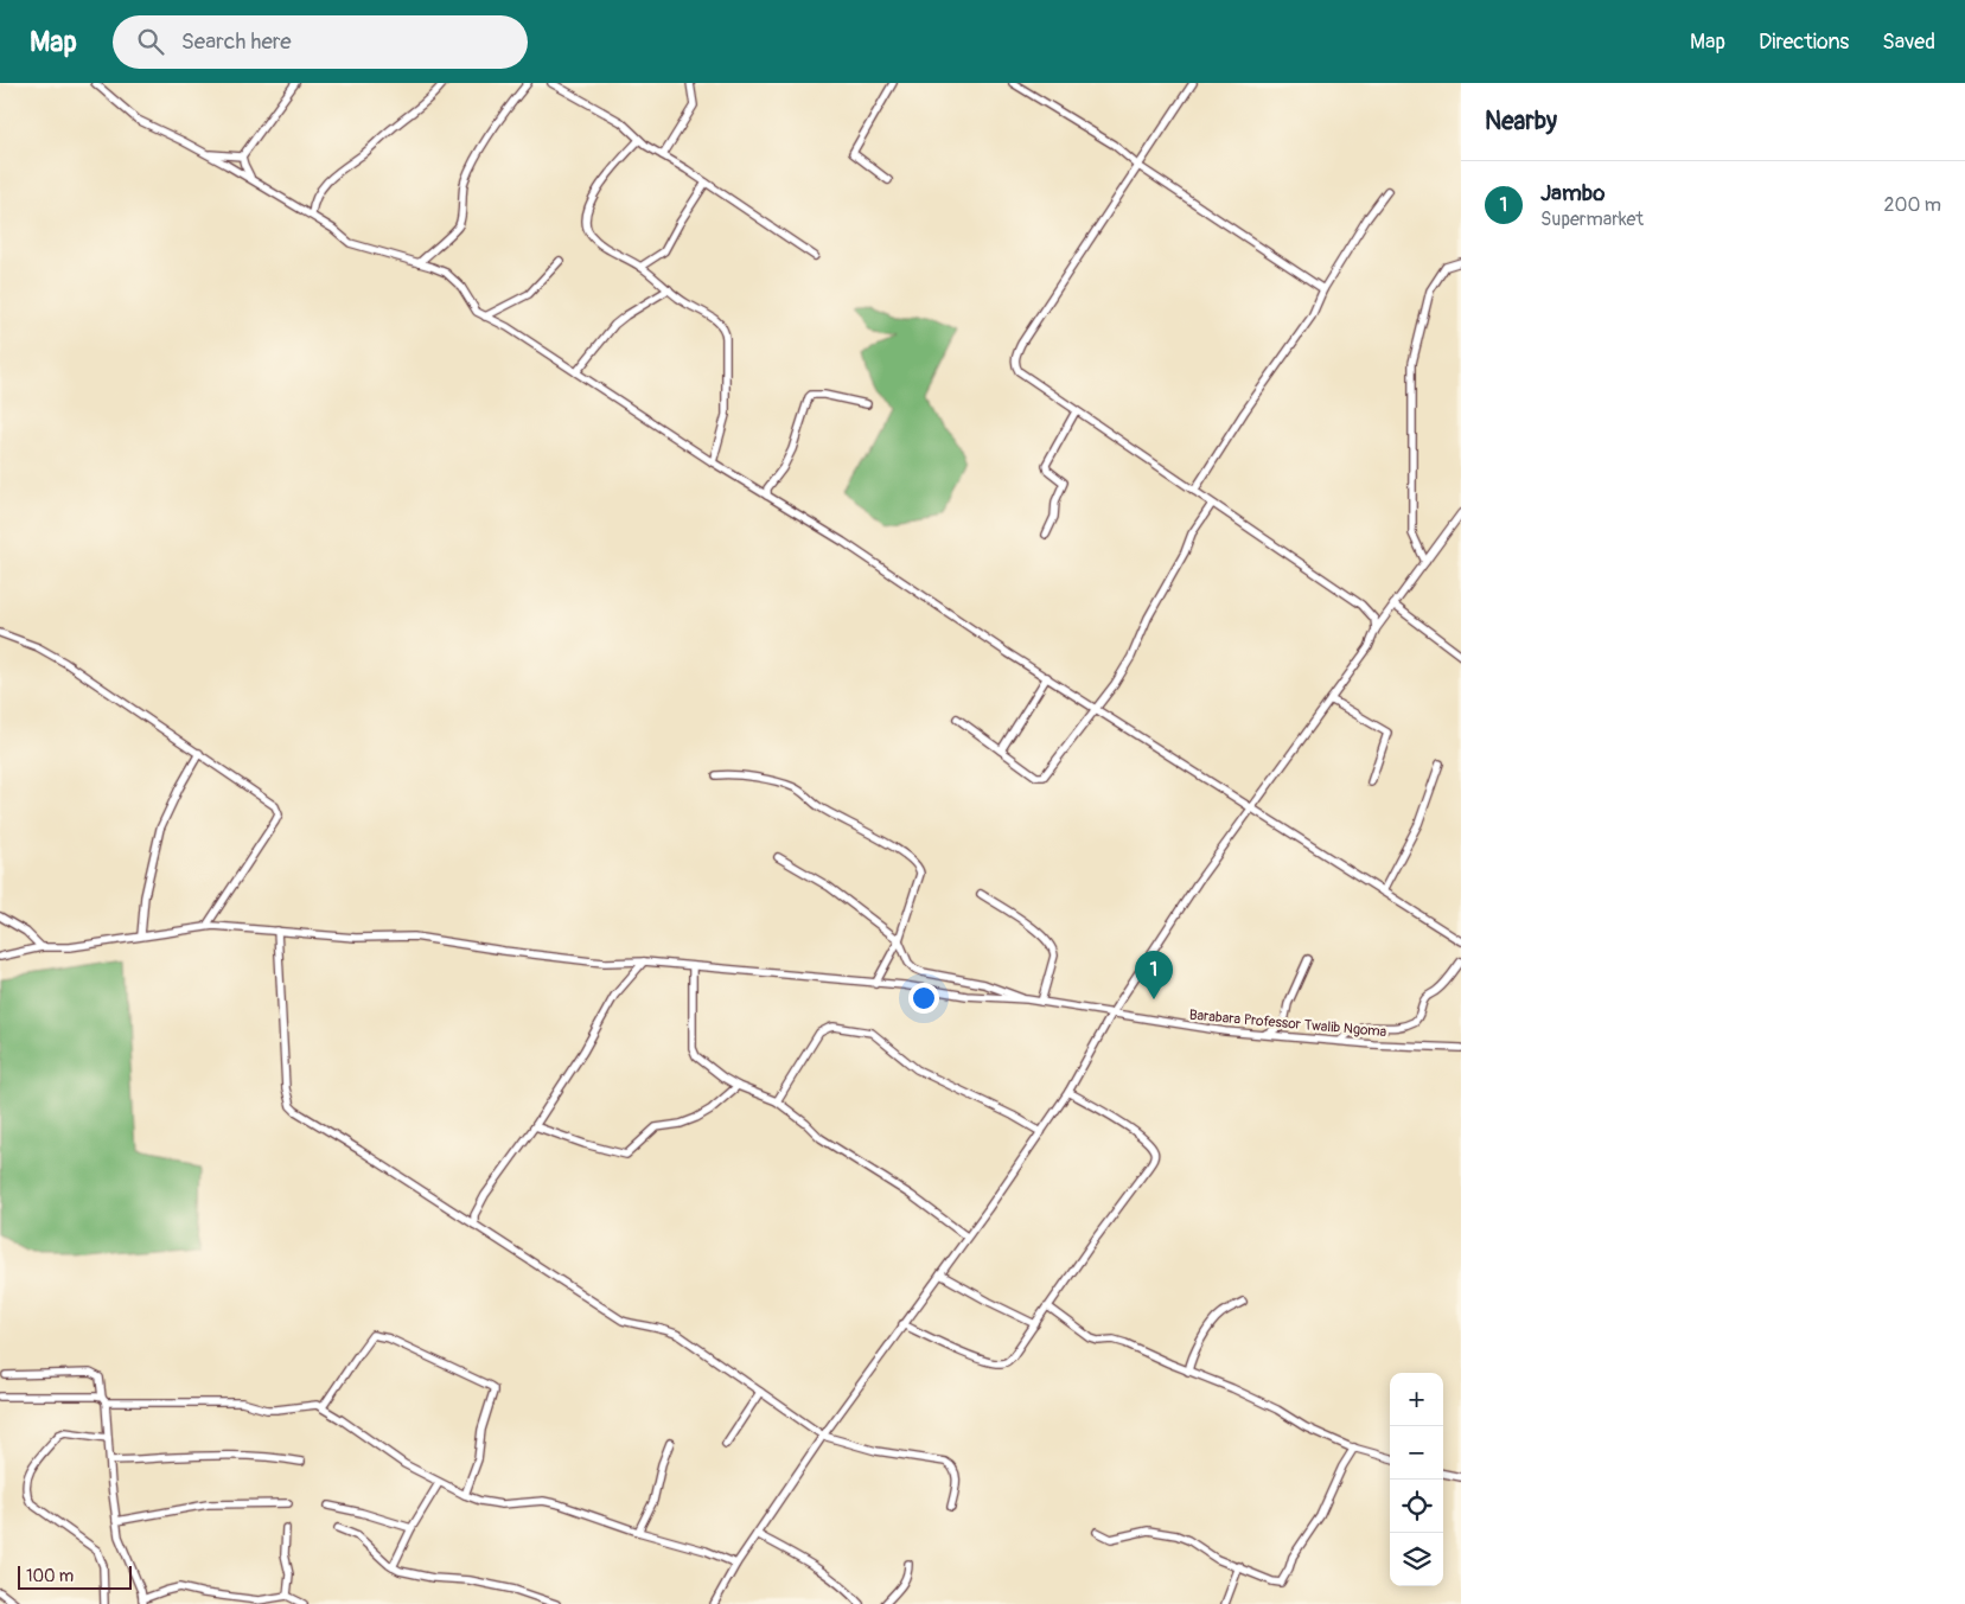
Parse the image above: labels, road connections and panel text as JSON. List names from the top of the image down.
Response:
{
  "streets": {
    "street": ["Barabara Professor Twalib Ngoma"]
  },
  "scale_bar": "100 m",
  "page": {
    "header": "Map",
    "search": "Search here",
    "nav": ["Map", "Directions", "Saved"],
    "heading": "Nearby",
    "list": [
      {
        "mark": "1",
        "name": "Jambo",
        "note": "Supermarket",
        "value": "200 m"
      }
    ],
    "pins": "1",
    "map_buttons": ["+", "−"],
    "scale": "100 m"
  }
}
